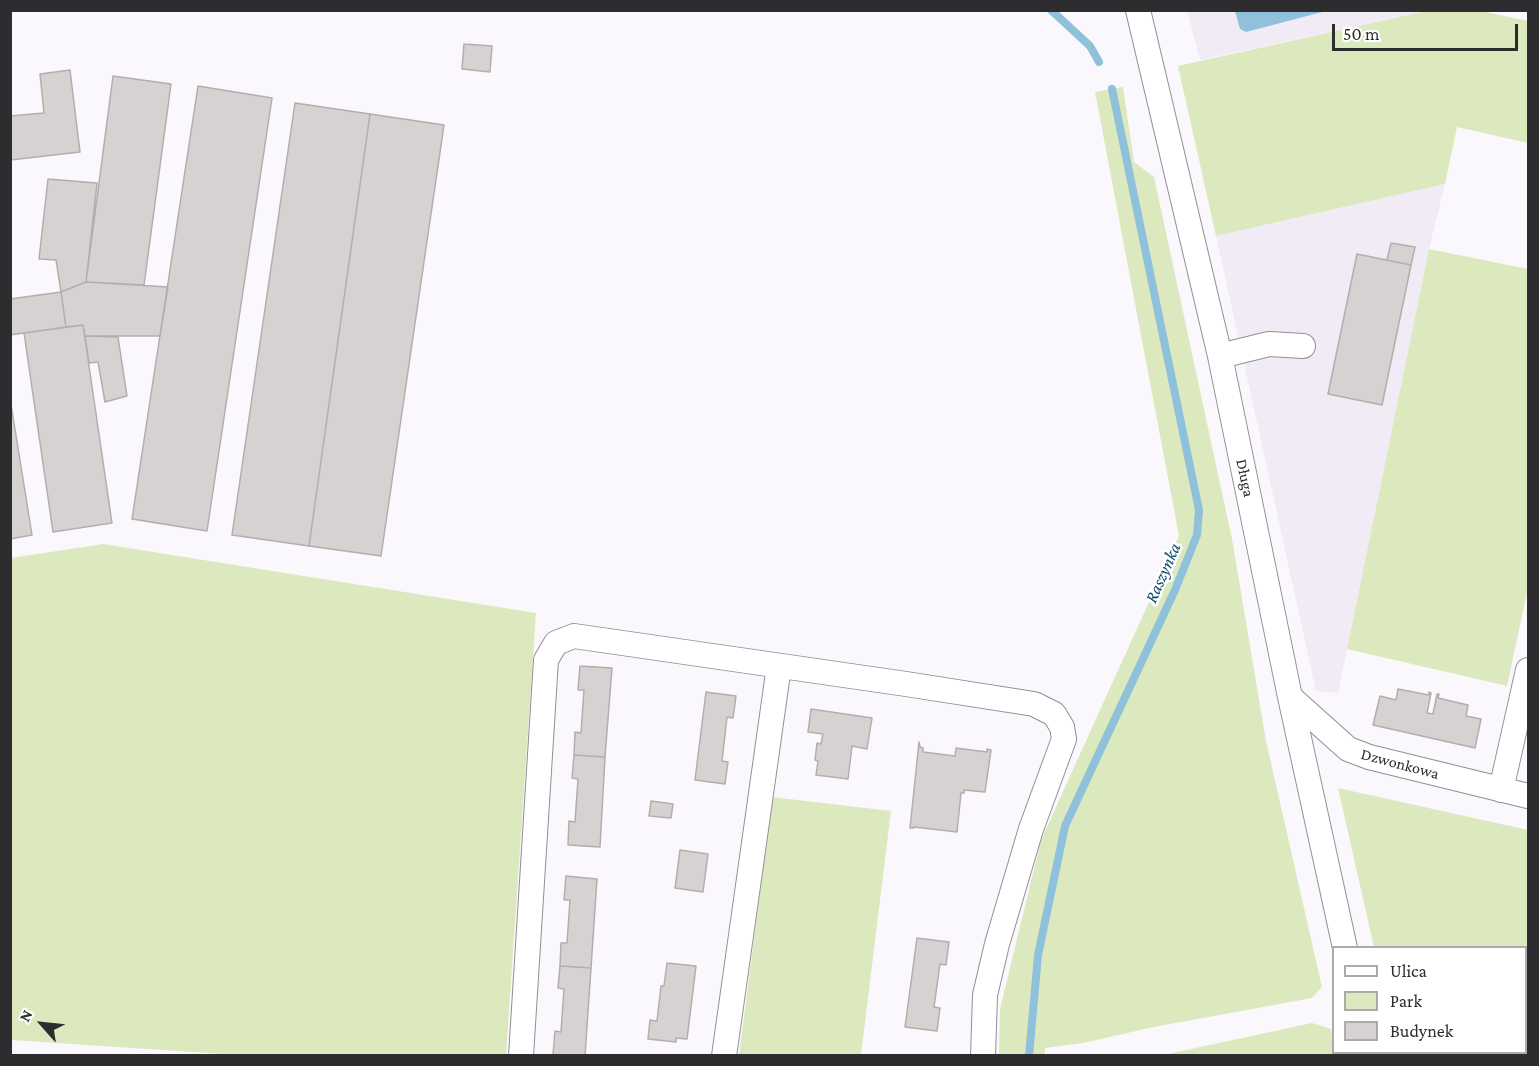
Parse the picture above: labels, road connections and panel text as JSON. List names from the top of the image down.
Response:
{
  "streets": {
    "street": ["Długa", "Dzwonkowa"]
  },
  "crossings": [
    ["Długa", "Dzwonkowa"]
  ],
  "water": ["Raszynka"],
  "legend": ["Ulica", "Park", "Budynek"],
  "scale_bar": "50 m",
  "north": "top left"
}
